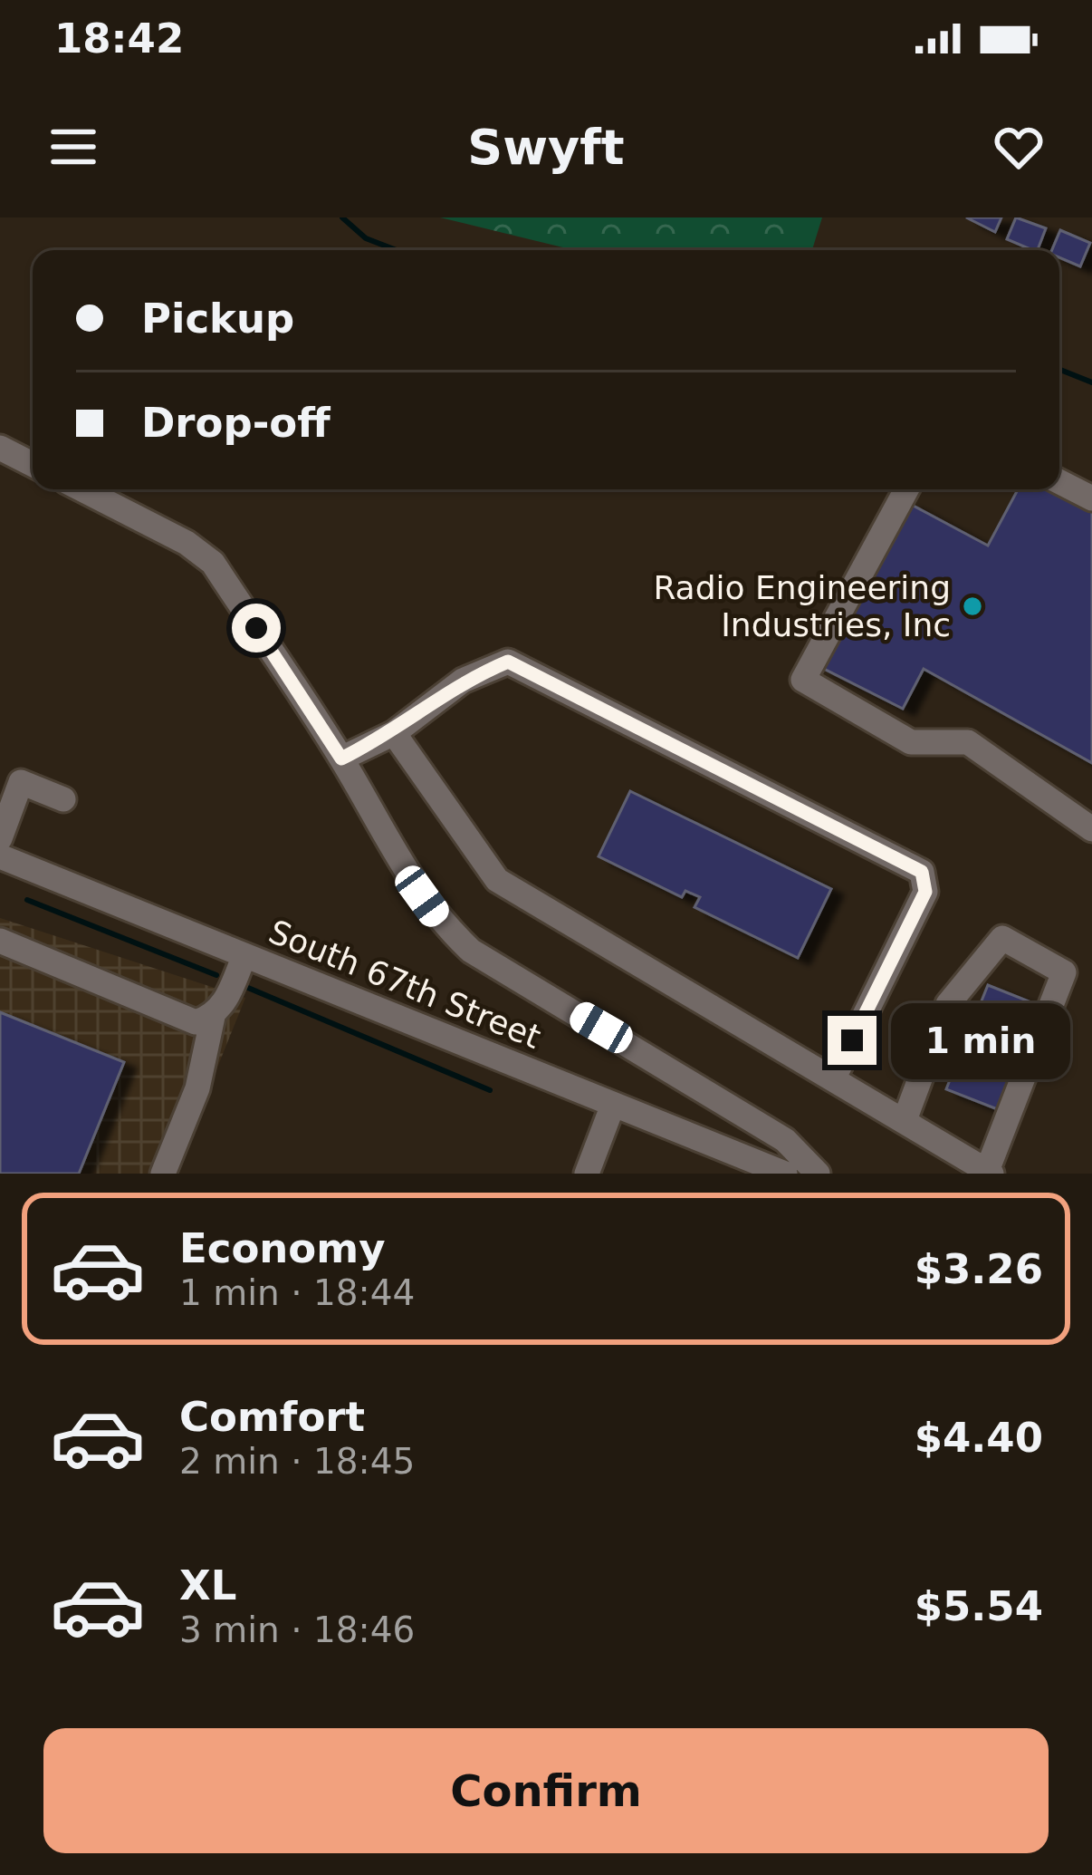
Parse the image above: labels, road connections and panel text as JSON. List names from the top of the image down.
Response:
{
  "streets": {
    "street": ["South 67th Street"]
  },
  "places": ["Radio Engineering Industries, Inc"],
  "page": {
    "status": "18:42",
    "header": "Swyft",
    "banner": ["Pickup", "Drop-off"],
    "bubble": "1 min",
    "list": [
      {
        "name": "Economy",
        "note": "1 min · 18:44",
        "value": "$3.26"
      },
      {
        "name": "Comfort",
        "note": "2 min · 18:45",
        "value": "$4.40"
      },
      {
        "name": "XL",
        "note": "3 min · 18:46",
        "value": "$5.54"
      }
    ],
    "buttons": "Confirm"
  }
}
